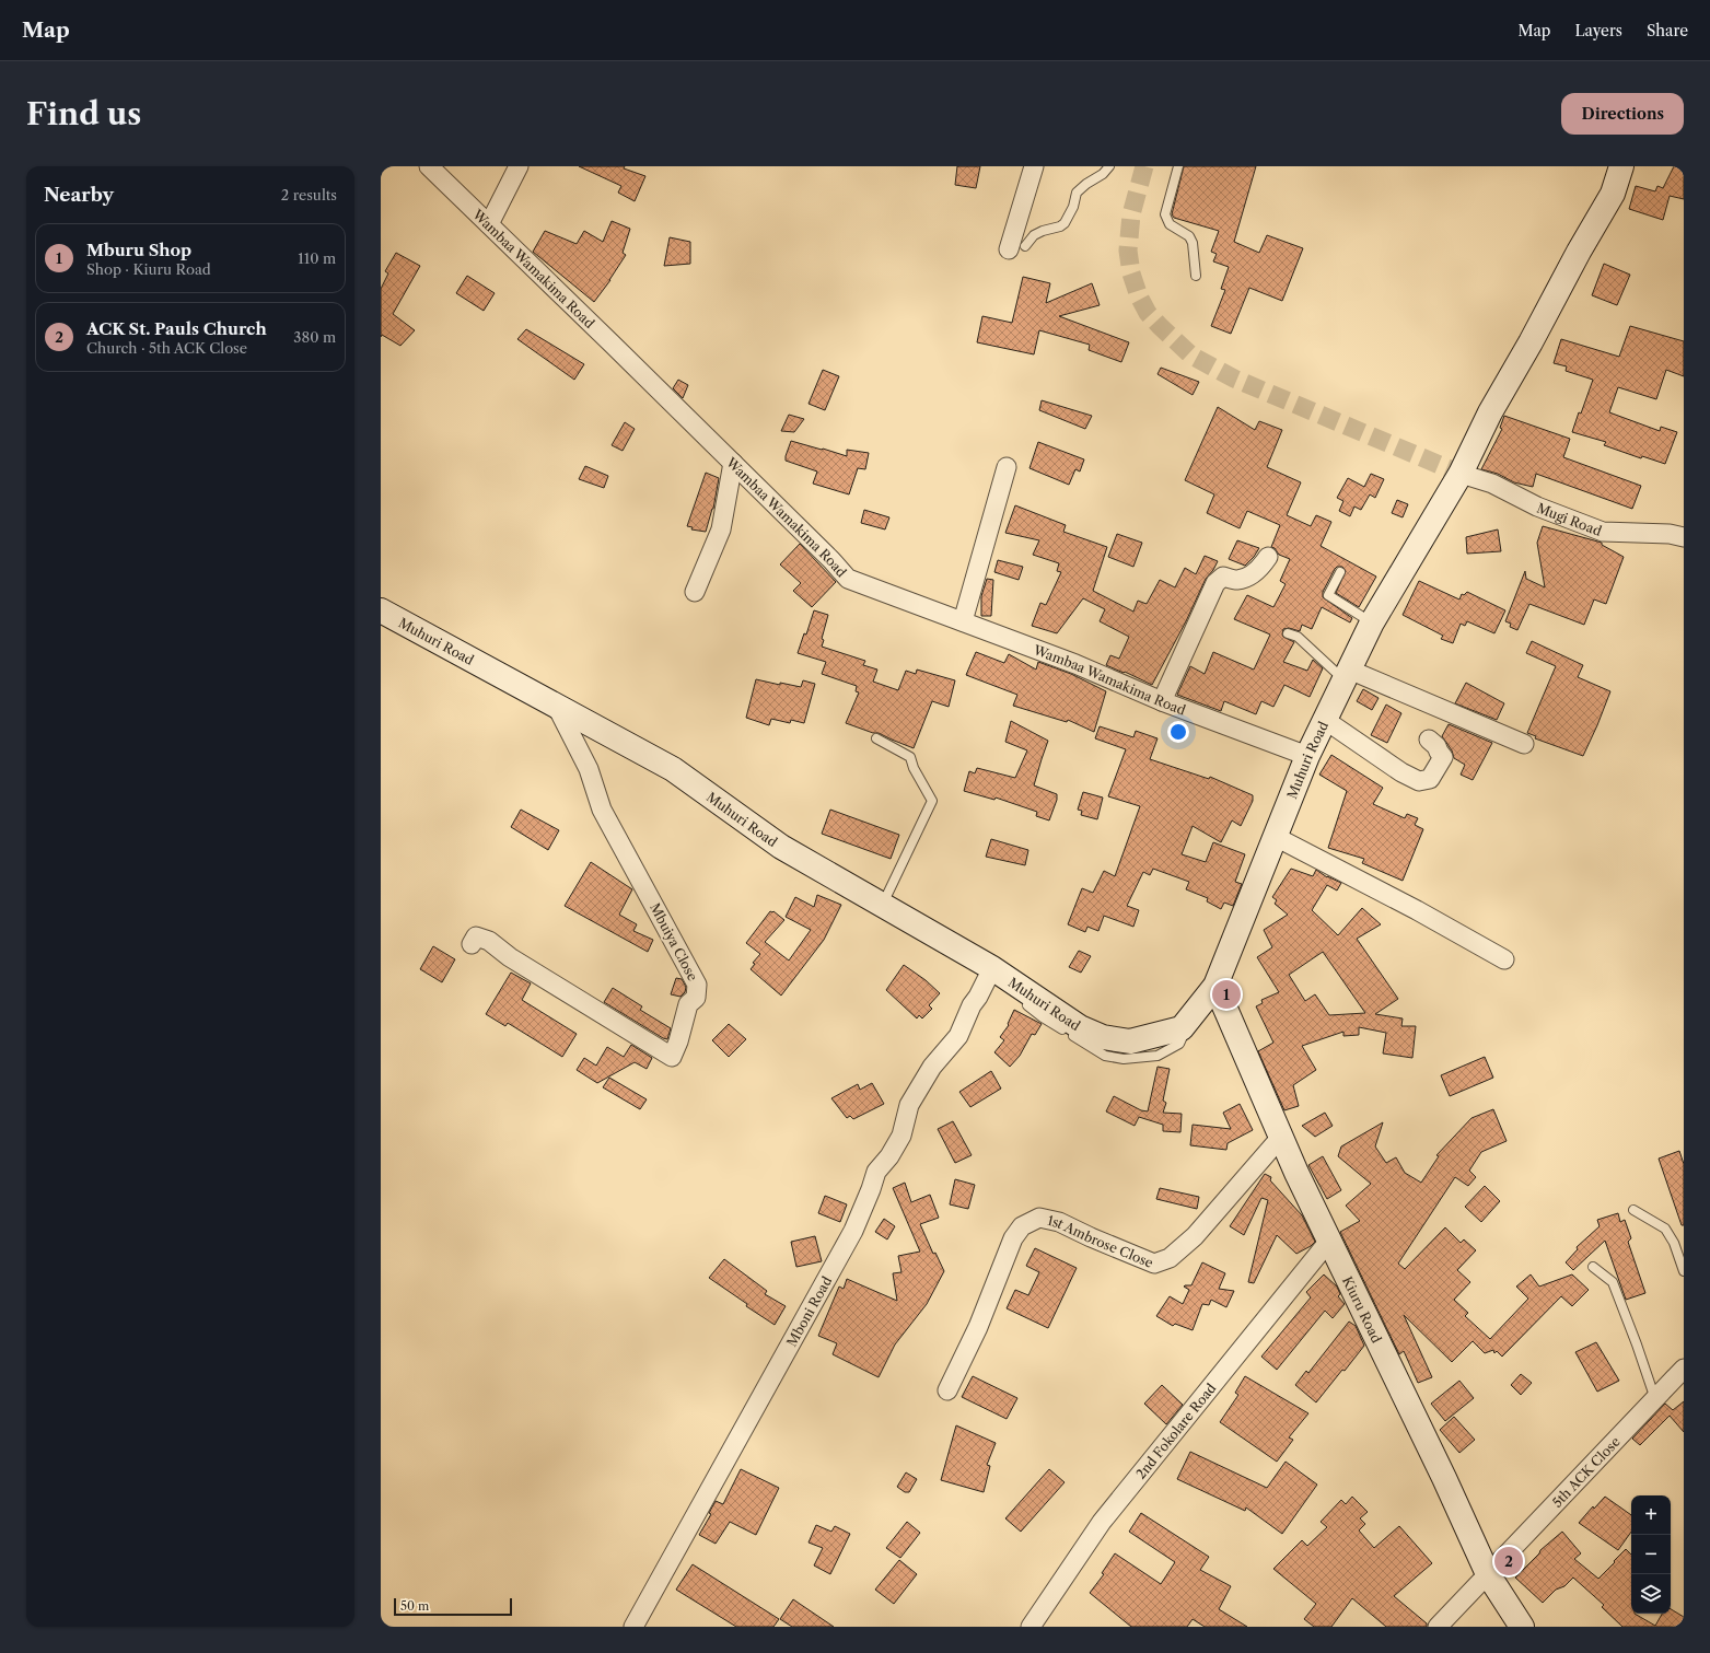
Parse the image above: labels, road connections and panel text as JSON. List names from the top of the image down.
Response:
{
  "streets": {
    "main road": ["Muhuri Road", "Kiuru Road"],
    "street": [
      "Wambaa Wamakima Road",
      "Mugi Road",
      "Mbuiya Close",
      "1st Ambrose Close",
      "Mboni Road",
      "2nd Fokolare Road",
      "5th ACK Close"
    ]
  },
  "crossings": [
    ["Wambaa Wamakima Road", "Muhuri Road"],
    ["Mugi Road", "Muhuri Road"],
    ["Muhuri Road", "Mbuiya Close"],
    ["Muhuri Road", "Kiuru Road"],
    ["Muhuri Road", "Mboni Road"],
    ["1st Ambrose Close", "Kiuru Road"],
    ["Kiuru Road", "2nd Fokolare Road"],
    ["Kiuru Road", "5th ACK Close"]
  ],
  "scale_bar": "50 m",
  "page": {
    "header": "Map",
    "nav": ["Map", "Layers", "Share"],
    "buttons": "Directions",
    "title": "Find us",
    "heading": ["Nearby", "2 results"],
    "list": [
      {
        "mark": "1",
        "name": "Mburu Shop",
        "note": "Shop · Kiuru Road",
        "value": "110 m"
      },
      {
        "mark": "2",
        "name": "ACK St. Pauls Church",
        "note": "Church · 5th ACK Close",
        "value": "380 m"
      }
    ],
    "pins": ["1", "2"],
    "map_buttons": ["+", "−"],
    "scale": "50 m"
  }
}
